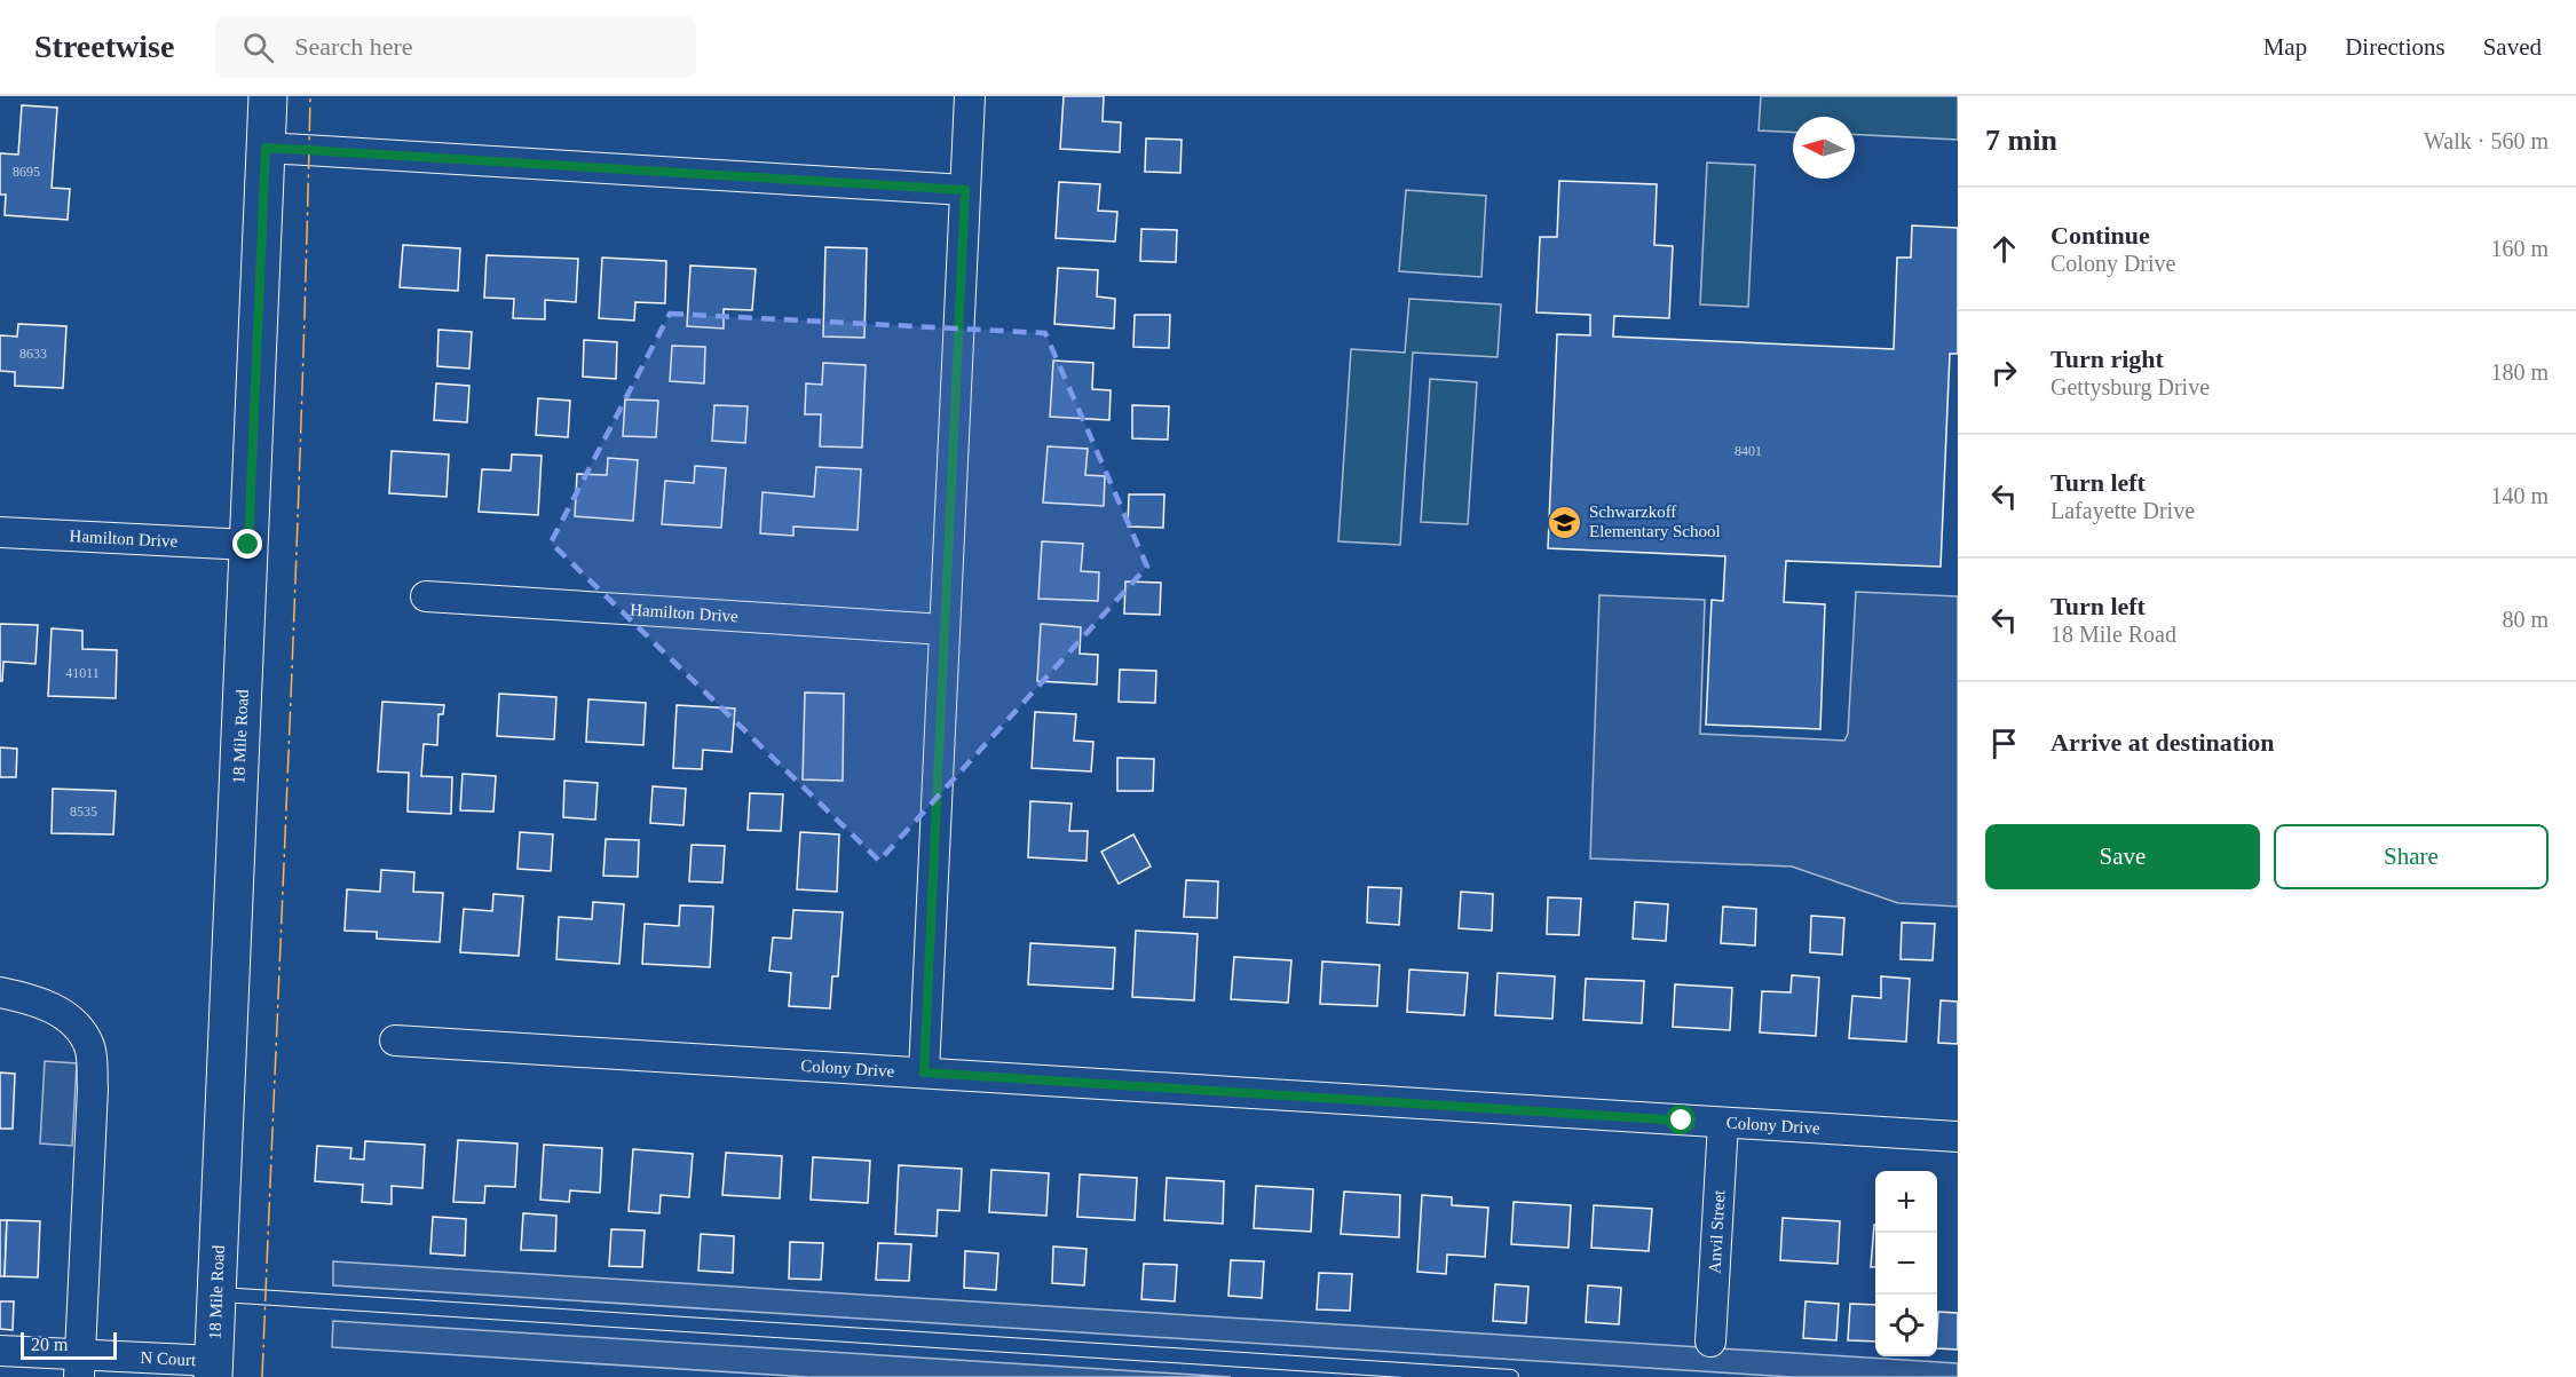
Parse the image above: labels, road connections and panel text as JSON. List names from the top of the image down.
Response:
{
  "streets": {
    "street": [
      "Hamilton Drive",
      "18 Mile Road",
      "Colony Drive",
      "Anvil Street",
      "N Court"
    ]
  },
  "crossings": [
    ["Hamilton Drive", "18 Mile Road"],
    ["18 Mile Road", "N Court"],
    ["Colony Drive", "Anvil Street"]
  ],
  "places": {
    "school or university": ["Schwarzkoff Elementary School"]
  },
  "house_numbers": [
    "8695",
    "8633",
    "8401",
    "41011",
    "8535"
  ],
  "scale_bar": "20 m",
  "north": "left",
  "page": {
    "header": "Streetwise",
    "search": "Search here",
    "nav": ["Map", "Directions", "Saved"],
    "heading": ["7 min", "Walk · 560 m"],
    "list": [
      ["Continue", "Colony Drive", "160 m"],
      ["Turn right", "Gettysburg Drive", "180 m"],
      ["Turn left", "Lafayette Drive", "140 m"],
      ["Turn left", "18 Mile Road", "80 m"],
      "Arrive at destination"
    ],
    "buttons": ["Save", "Share"],
    "map_buttons": ["+", "−"],
    "scale": "20 m"
  }
}
